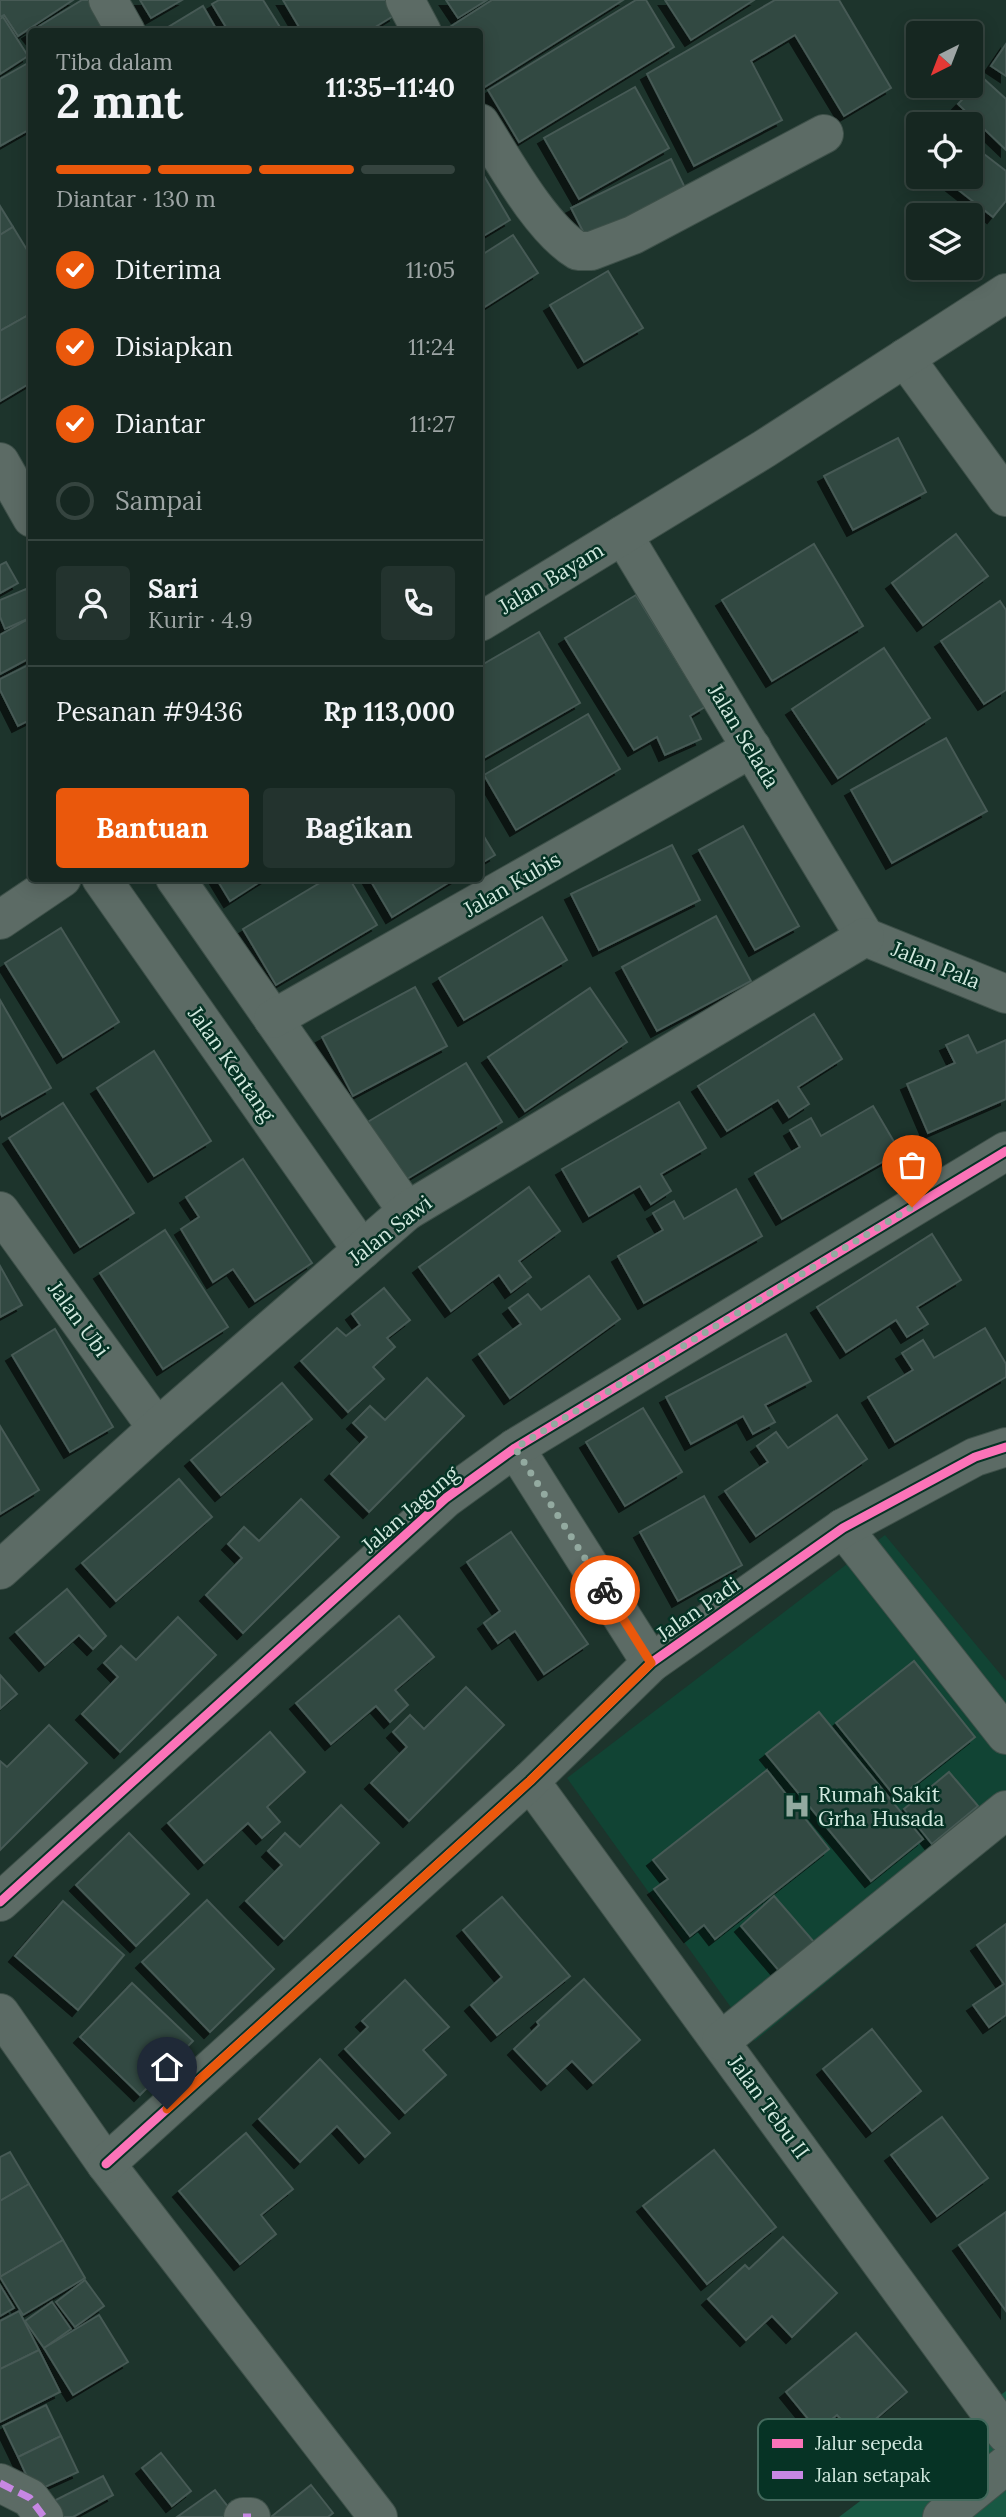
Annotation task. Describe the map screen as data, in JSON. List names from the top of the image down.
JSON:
{
  "streets": {
    "street": [
      "Jalan Bayam",
      "Jalan Selada",
      "Jalan Kubis",
      "Jalan Pala",
      "Jalan Kentang",
      "Jalan Sawi",
      "Jalan Ubi",
      "Jalan Jagung",
      "Jalan Padi",
      "Jalan Tebu II"
    ]
  },
  "crossings": [
    ["Jalan Bayam", "Jalan Selada"],
    ["Jalan Selada", "Jalan Kubis"],
    ["Jalan Selada", "Jalan Pala"],
    ["Jalan Selada", "Jalan Sawi"],
    ["Jalan Pala", "Jalan Sawi"],
    ["Jalan Kentang", "Jalan Sawi"],
    ["Jalan Sawi", "Jalan Ubi"],
    ["Jalan Padi", "Jalan Tebu II"]
  ],
  "places": {
    "hospital": ["Rumah Sakit Grha Husada"]
  },
  "legend": ["Jalur sepeda", "Jalan setapak"],
  "north": "bottom left",
  "page": {
    "heading": ["2 mnt", "Tiba dalam", "11:35–11:40"],
    "panel": [
      "Sari",
      "Kurir · 4.9",
      "Pesanan #9436",
      "Rp 113,000"
    ],
    "bar": "Diantar · 130 m",
    "list": [
      ["Diterima", "11:05"],
      ["Disiapkan", "11:24"],
      ["Diantar", "11:27"],
      "Sampai"
    ],
    "buttons": ["Bantuan", "Bagikan"]
  }
}
